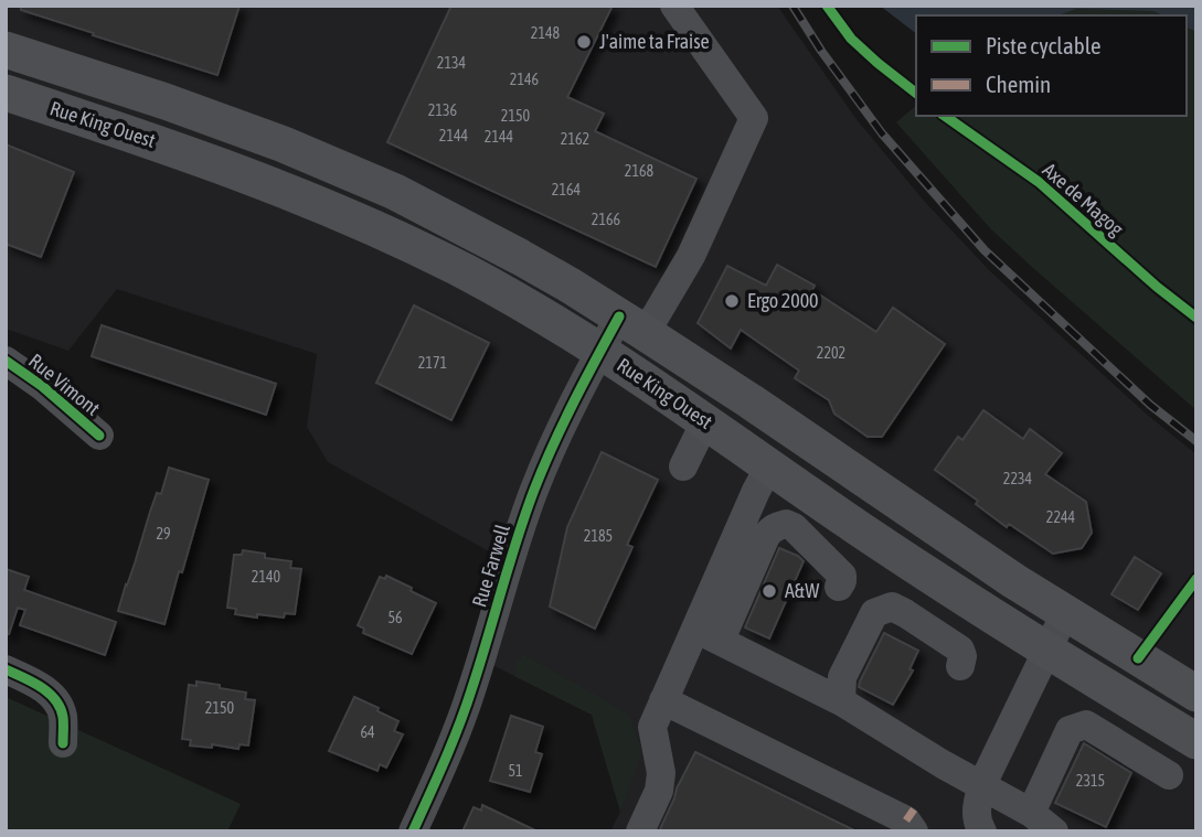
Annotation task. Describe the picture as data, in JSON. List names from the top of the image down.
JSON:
{
  "streets": {
    "main road": ["Rue King Ouest"],
    "street": ["Rue Vimont", "Rue Farwell"],
    "cycle path": ["Axe de Magog"]
  },
  "crossings": [
    ["Rue King Ouest", "Rue Farwell"]
  ],
  "places": ["J'aime ta Fraise", "Ergo 2000", "A&W"],
  "house_numbers": [
    "2148",
    "2134",
    "2146",
    "2136",
    "2150",
    "2144",
    "2144",
    "2162",
    "2168",
    "2164",
    "2166",
    "2202",
    "2171",
    "2234",
    "2244",
    "29",
    "2185",
    "2140",
    "56",
    "2150",
    "64",
    "51",
    "2315"
  ],
  "legend": ["Piste cyclable", "Chemin"]
}
